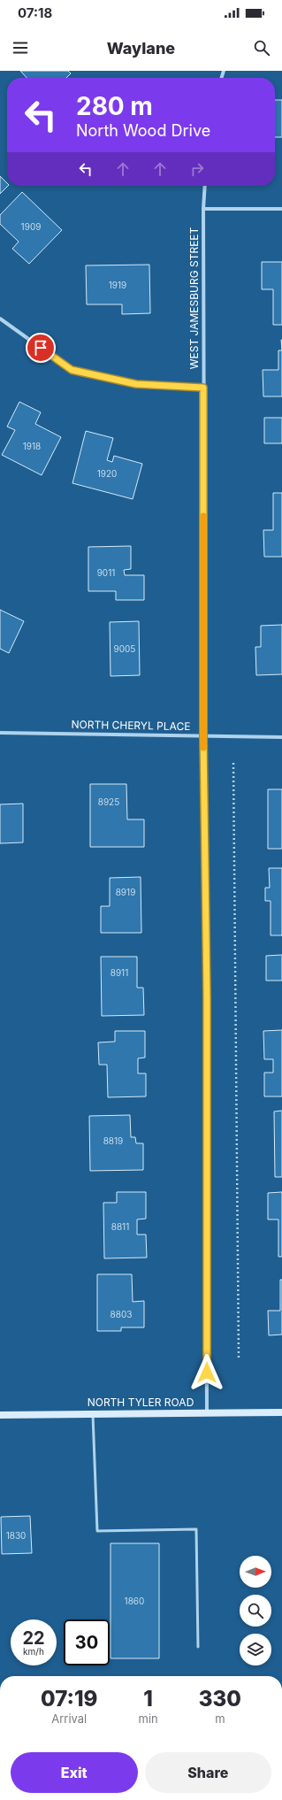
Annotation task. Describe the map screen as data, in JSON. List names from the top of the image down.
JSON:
{
  "streets": {
    "main road": ["NORTH TYLER ROAD"],
    "street": ["WEST JAMESBURG STREET", "NORTH CHERYL PLACE"]
  },
  "crossings": [
    ["WEST JAMESBURG STREET", "NORTH CHERYL PLACE"],
    ["WEST JAMESBURG STREET", "NORTH TYLER ROAD"]
  ],
  "house_numbers": [
    "1909",
    "1919",
    "1918",
    "1920",
    "9011",
    "9005",
    "8925",
    "8919",
    "8911",
    "8819",
    "8811",
    "8803",
    "1830",
    "1860"
  ],
  "north": "right",
  "page": {
    "status": "07:18",
    "header": "Waylane",
    "turn": ["280 m", "North Wood Drive"],
    "speed": "22 km/h",
    "limit": "30",
    "eta": [
      "07:19",
      "Arrival",
      "1",
      "min",
      "330",
      "m"
    ],
    "buttons": ["Exit", "Share"]
  }
}
